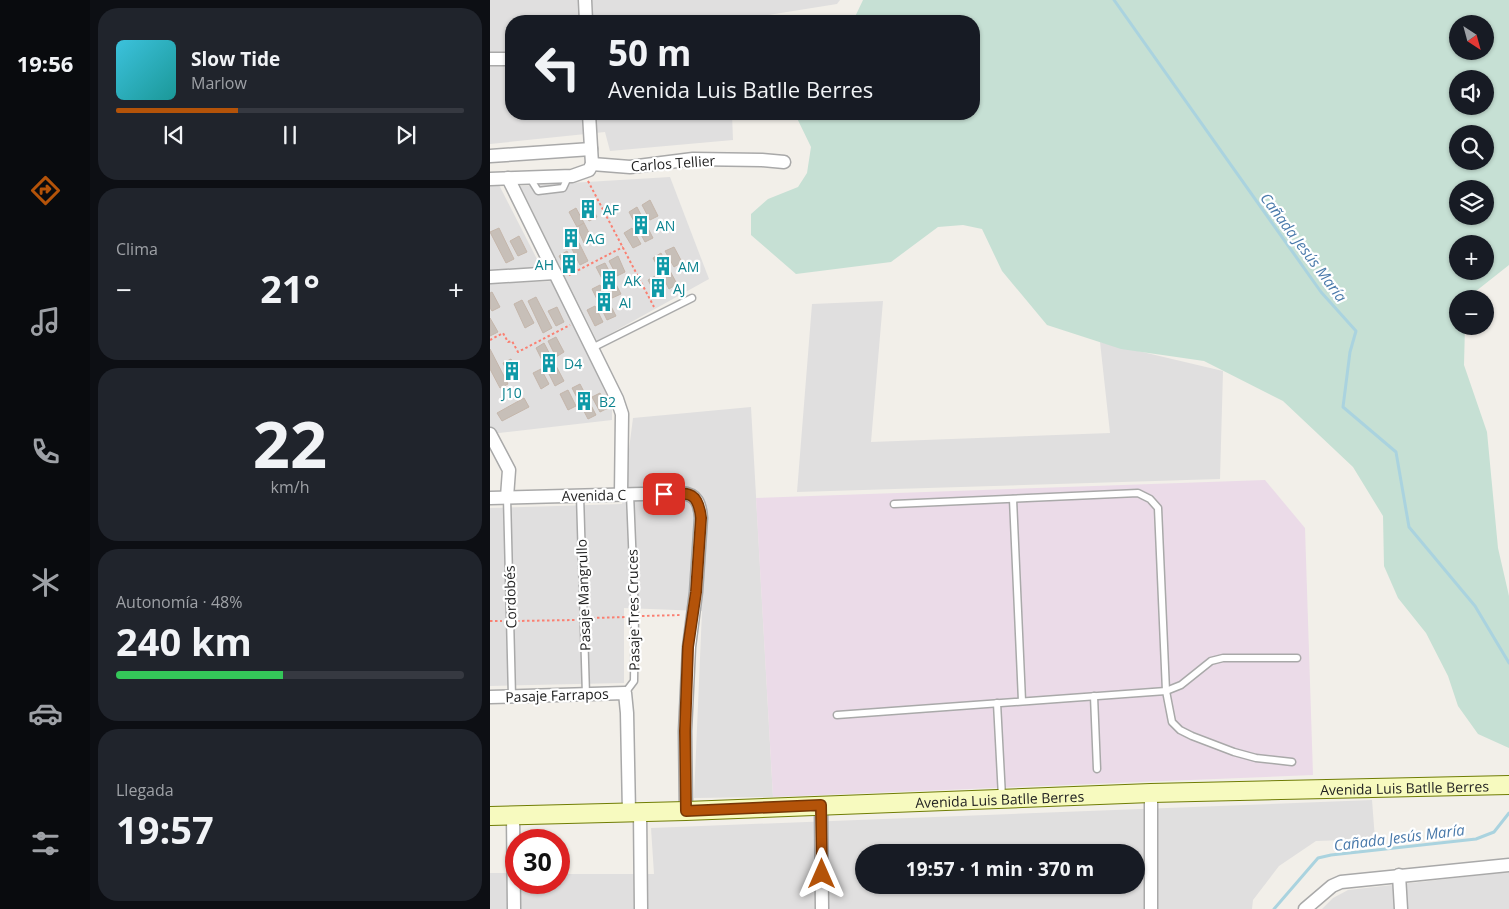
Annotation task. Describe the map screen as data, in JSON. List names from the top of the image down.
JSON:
{
  "streets": {
    "main road": ["Avenida Luis Batlle Berres"],
    "street": ["Carlos Tellier", "Avenida C", "Pasaje Farrapos"],
    "lane": ["Pasaje Mangrullo", "Cordobés", "Pasaje Tres Cruces"]
  },
  "crossings": [
    ["Avenida C", "Pasaje Mangrullo"],
    ["Avenida C", "Cordobés"],
    ["Avenida C", "Pasaje Tres Cruces"],
    ["Avenida C", "Avenida Luis Batlle Berres"],
    ["Pasaje Mangrullo", "Pasaje Farrapos"],
    ["Cordobés", "Pasaje Farrapos"],
    ["Pasaje Tres Cruces", "Pasaje Farrapos"]
  ],
  "water": ["Cañada Jesús María"],
  "places": {
    "building": [
      "AF",
      "AN",
      "AG",
      "AH",
      "AM",
      "AK",
      "AJ",
      "AI",
      "D4",
      "J10",
      "B2"
    ]
  },
  "north": "bottom right",
  "page": {
    "tabs": "19:56",
    "map_buttons": ["+", "−"],
    "turn": ["50 m", "Avenida Luis Batlle Berres"],
    "song": ["Slow Tide", "Marlow"],
    "tile": [
      "Clima",
      ["22", "km/h"],
      ["Autonomía · 48%", "240 km"],
      ["Llegada", "19:57"]
    ],
    "heat": ["−", "21°", "+"],
    "limit": "30",
    "trip": "19:57 · 1 min · 370 m"
  }
}
